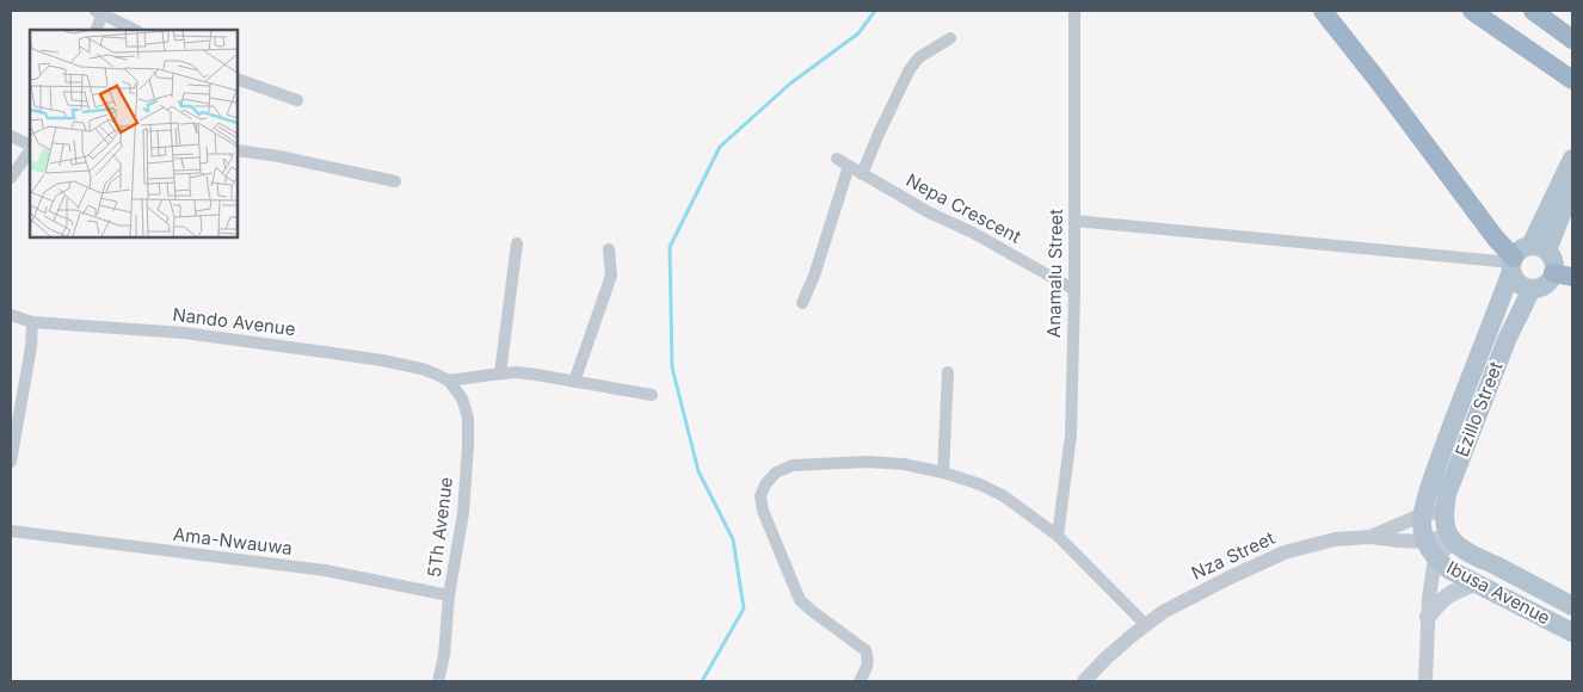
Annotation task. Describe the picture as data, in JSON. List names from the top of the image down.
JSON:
{
  "streets": {
    "main road": ["Ezillo Street", "Ibusa Avenue"],
    "street": [
      "Nepa Crescent",
      "Anamalu Street",
      "Nando Avenue",
      "5Th Avenue",
      "Ama-Nwauwa",
      "Nza Street"
    ]
  },
  "crossings": [
    ["Nepa Crescent", "Anamalu Street"],
    ["Nando Avenue", "5Th Avenue"],
    ["Ezillo Street", "Nza Street"],
    ["Ezillo Street", "Ibusa Avenue"],
    ["5Th Avenue", "Ama-Nwauwa"]
  ]
}
